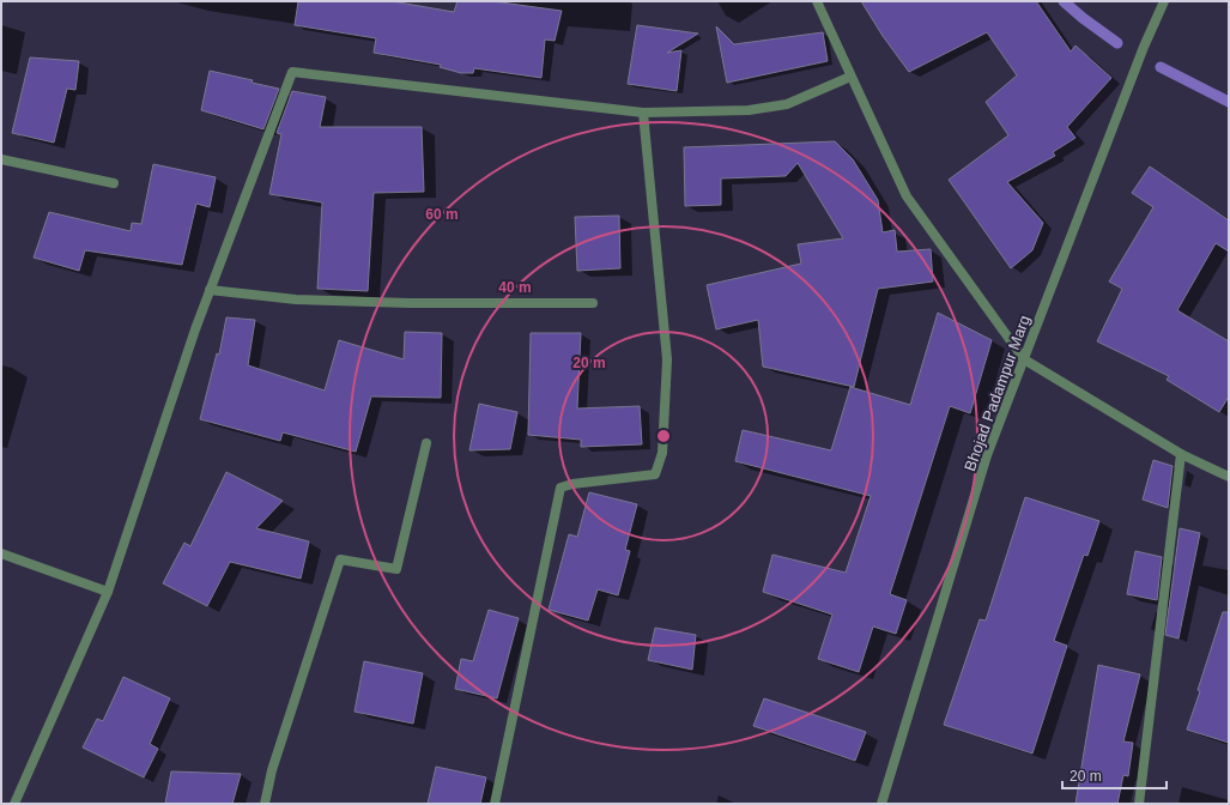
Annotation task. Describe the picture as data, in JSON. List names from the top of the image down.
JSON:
{
  "streets": {
    "street": ["Bhojad Padampur Marg"]
  },
  "scale_bar": "20 m",
  "rings": ["60 m", "40 m", "20 m"]
}
